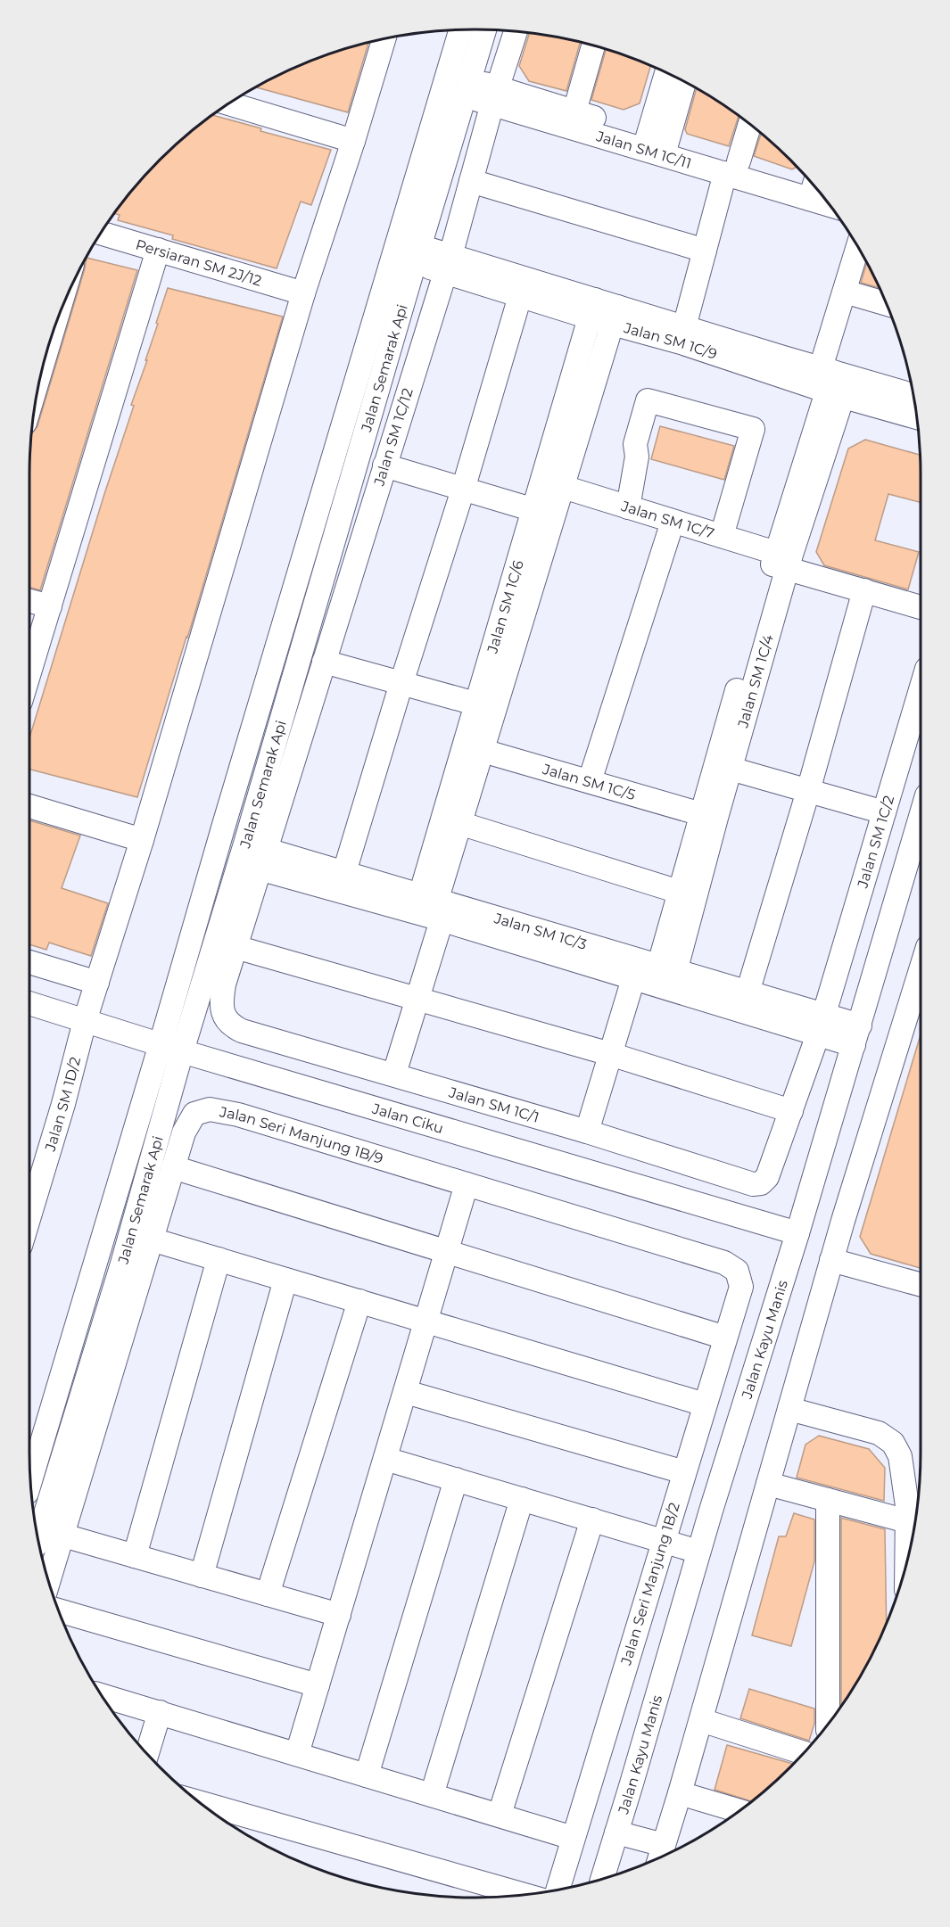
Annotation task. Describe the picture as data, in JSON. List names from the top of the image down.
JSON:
{
  "streets": {
    "street": [
      "Jalan SM 1C/11",
      "Persiaran SM 2J/12",
      "Jalan SM 1C/9",
      "Jalan Semarak Api",
      "Jalan SM 1C/12",
      "Jalan SM 1C/7",
      "Jalan SM 1C/6",
      "Jalan SM 1C/4",
      "Jalan SM 1C/5",
      "Jalan SM 1C/2",
      "Jalan SM 1C/3",
      "Jalan SM 1D/2",
      "Jalan SM 1C/1",
      "Jalan Ciku",
      "Jalan Seri Manjung 1B/9",
      "Jalan Kayu Manis",
      "Jalan Seri Manjung 1B/2"
    ]
  },
  "crossings": [
    ["Jalan SM 1C/11", "Jalan Semarak Api"],
    ["Jalan SM 1C/11", "Jalan SM 1C/12"],
    ["Persiaran SM 2J/12", "Jalan SM 1D/2"],
    ["Jalan SM 1C/9", "Jalan Semarak Api"],
    ["Jalan SM 1C/9", "Jalan SM 1C/12"],
    ["Jalan SM 1C/9", "Jalan SM 1C/6"],
    ["Jalan SM 1C/9", "Jalan SM 1C/4"],
    ["Jalan Semarak Api", "Jalan SM 1C/12"],
    ["Jalan Semarak Api", "Jalan SM 1C/3"],
    ["Jalan Semarak Api", "Jalan SM 1C/1"],
    ["Jalan Semarak Api", "Jalan Ciku"],
    ["Jalan SM 1C/12", "Jalan SM 1C/3"],
    ["Jalan SM 1C/12", "Jalan SM 1C/1"],
    ["Jalan SM 1C/7", "Jalan SM 1C/6"],
    ["Jalan SM 1C/7", "Jalan SM 1C/4"],
    ["Jalan SM 1C/6", "Jalan SM 1C/5"],
    ["Jalan SM 1C/6", "Jalan SM 1C/3"],
    ["Jalan SM 1C/4", "Jalan SM 1C/5"],
    ["Jalan SM 1C/4", "Jalan SM 1C/3"],
    ["Jalan SM 1C/2", "Jalan SM 1C/3"],
    ["Jalan SM 1C/2", "Jalan SM 1C/1"],
    ["Jalan SM 1C/3", "Jalan SM 1C/1"],
    ["Jalan SM 1C/3", "Jalan Kayu Manis"],
    ["Jalan SM 1D/2", "Jalan Ciku"],
    ["Jalan Ciku", "Jalan Kayu Manis"],
    ["Jalan Seri Manjung 1B/9", "Jalan Seri Manjung 1B/2"]
  ]
}
